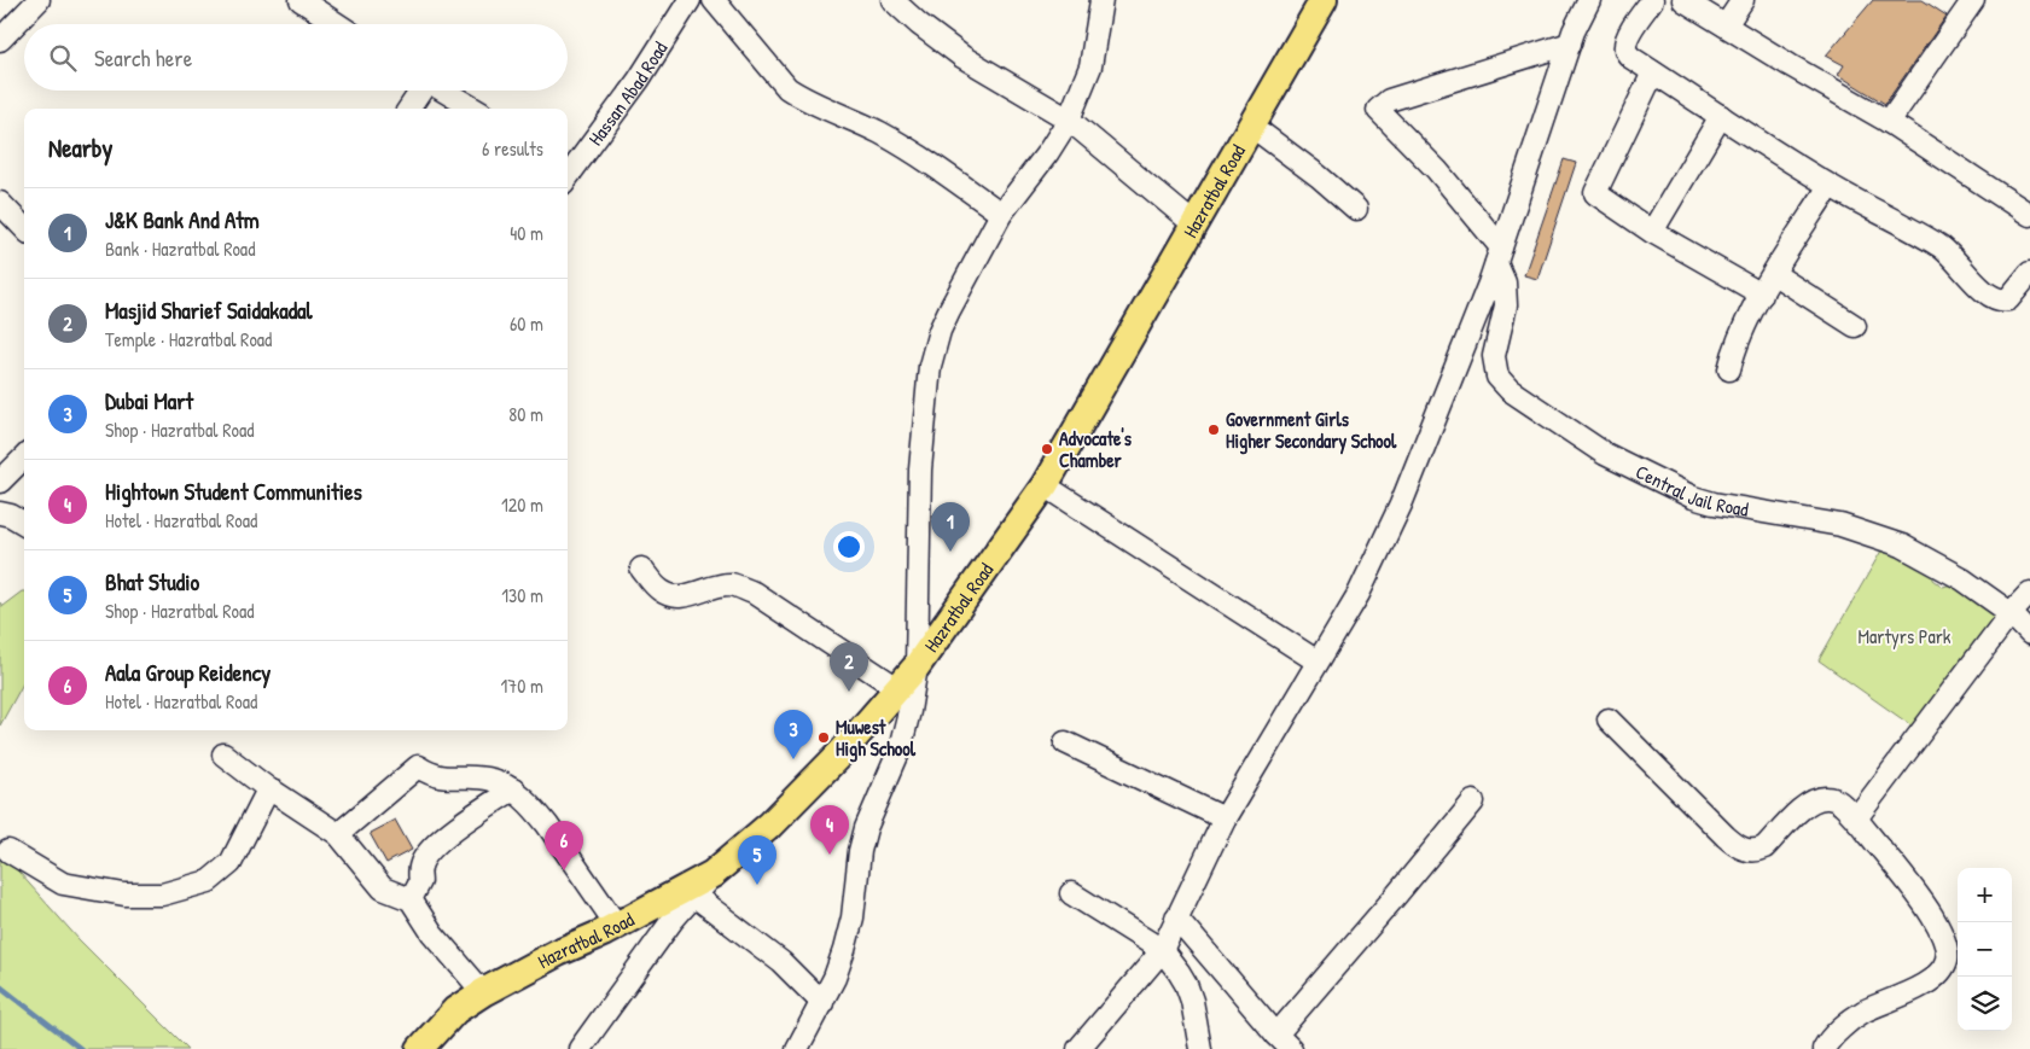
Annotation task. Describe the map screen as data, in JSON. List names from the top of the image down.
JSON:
{
  "streets": {
    "main road": ["Hazratbal Road"],
    "street": ["Hassan Abad Road", "Central Jail Road"]
  },
  "parks": ["Martyrs Park"],
  "places": ["Government Girls Higher Secondary School", "Advocate's Chamber", "Muwest High School"],
  "page": {
    "search": "Search here",
    "heading": ["Nearby", "6 results"],
    "list": [
      {
        "mark": "1",
        "name": "J&K Bank And Atm",
        "note": "Bank · Hazratbal Road",
        "value": "40 m"
      },
      {
        "mark": "2",
        "name": "Masjid Sharief Saidakadal",
        "note": "Temple · Hazratbal Road",
        "value": "60 m"
      },
      {
        "mark": "3",
        "name": "Dubai Mart",
        "note": "Shop · Hazratbal Road",
        "value": "80 m"
      },
      {
        "mark": "4",
        "name": "Hightown Student Communities",
        "note": "Hotel · Hazratbal Road",
        "value": "120 m"
      },
      {
        "mark": "5",
        "name": "Bhat Studio",
        "note": "Shop · Hazratbal Road",
        "value": "130 m"
      },
      {
        "mark": "6",
        "name": "Aala Group Reidency",
        "note": "Hotel · Hazratbal Road",
        "value": "170 m"
      }
    ],
    "pins": [
      "1",
      "2",
      "3",
      "4",
      "6",
      "5"
    ],
    "map_buttons": ["+", "−"]
  }
}
